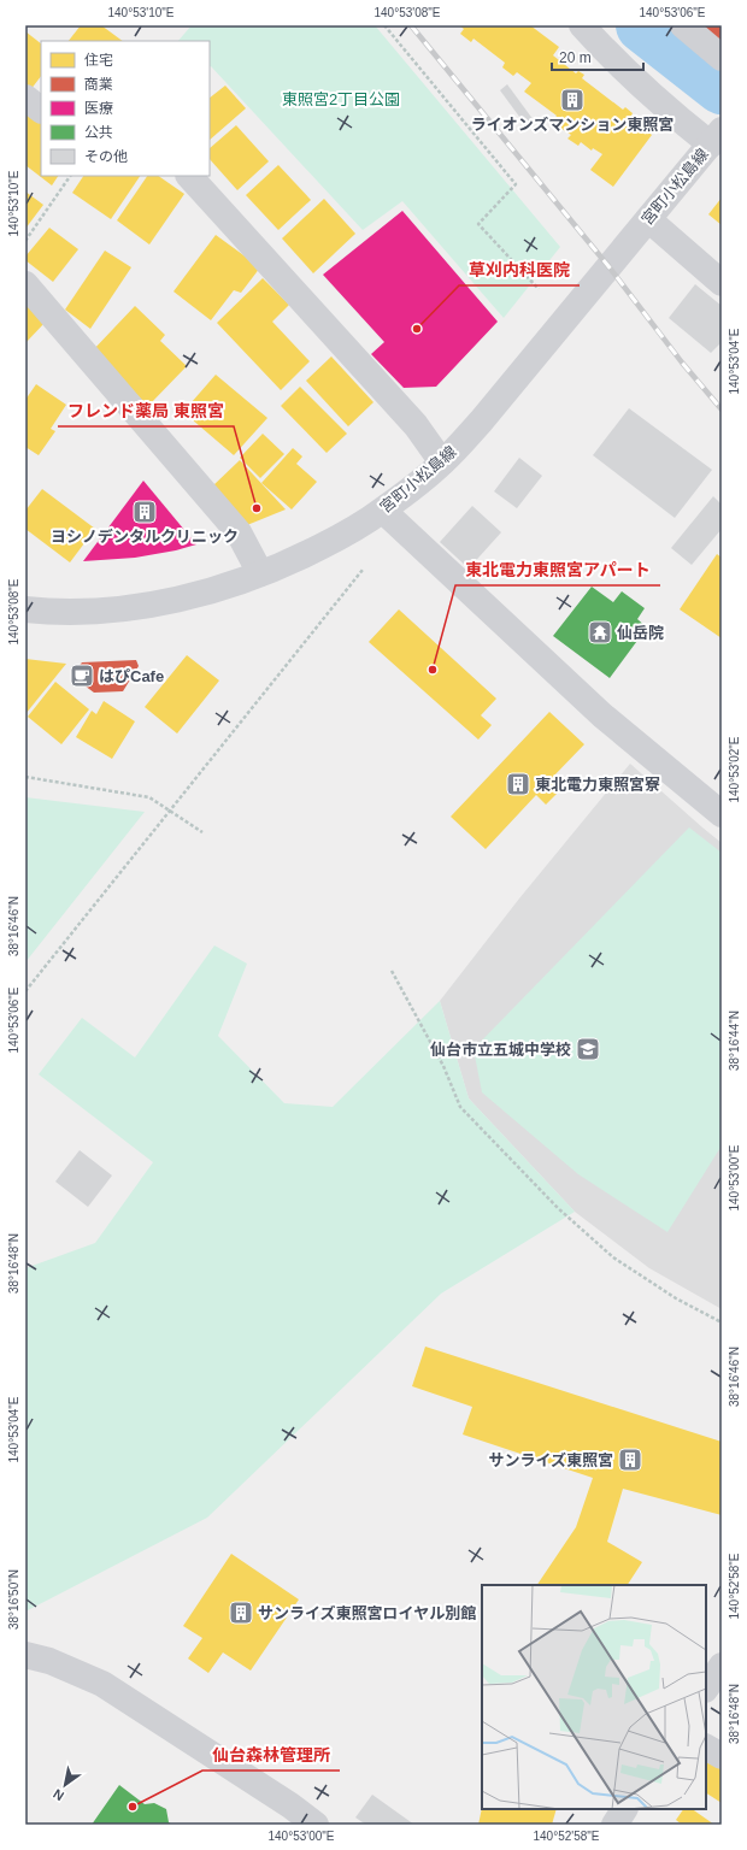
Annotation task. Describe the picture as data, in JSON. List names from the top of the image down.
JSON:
{
  "streets": {
    "street": ["宮町小松島線"]
  },
  "parks": ["東照宮2丁目公園"],
  "places": {
    "building": [
      "ライオンズマンション東照宮",
      "ヨシノデンタルクリニック",
      "東北電力東照宮寮",
      "サンライズ東照宮",
      "サンライズ東照宮ロイヤル別館"
    ],
    "other": [
      "草刈内科医院",
      "フレンド薬局 東照宮",
      "東北電力東照宮アパート",
      "仙台森林管理所"
    ],
    "temple": ["仙岳院"],
    "cafe": ["はぴCafe"],
    "school or university": ["仙台市立五城中学校"]
  },
  "legend": [
    "住宅",
    "商業",
    "医療",
    "公共",
    "その他"
  ],
  "scale_bar": "20 m",
  "north": "bottom left",
  "coordinates": [
    "140°53'10\"E",
    "140°53'08\"E",
    "140°53'06\"E",
    "140°53'04\"E",
    "140°53'02\"E",
    "38°16'46\"N",
    "38°16'44\"N",
    "140°53'00\"E",
    "38°16'48\"N",
    "140°52'58\"E",
    "38°16'50\"N"
  ]
}
